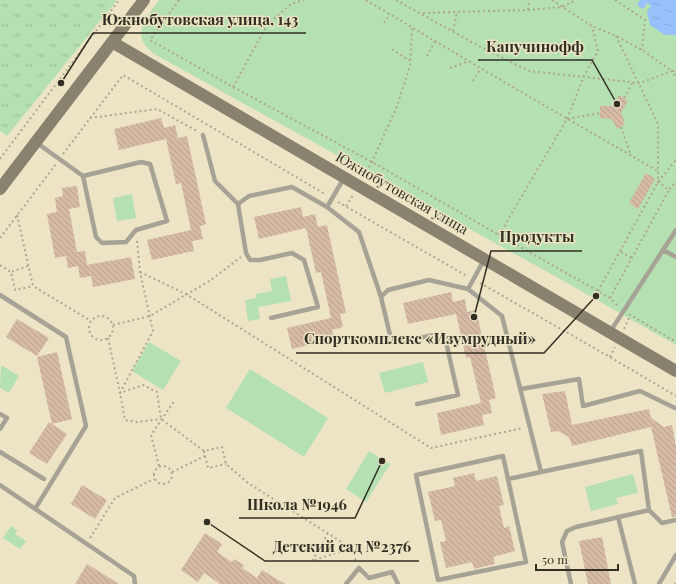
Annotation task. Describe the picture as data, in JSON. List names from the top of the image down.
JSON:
{
  "streets": {
    "street": ["Южнобутовская улица"]
  },
  "places": [
    "Южнобутовская улица, 143",
    "Капучинофф",
    "Спорткомплекс «Изумрудный»",
    "Продукты",
    "Школа №1946",
    "Детский сад №2376"
  ],
  "scale_bar": "50 m"
}
